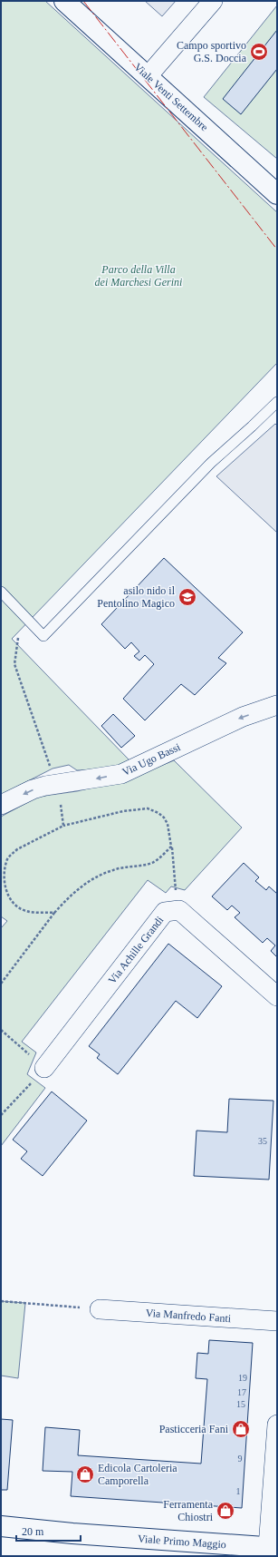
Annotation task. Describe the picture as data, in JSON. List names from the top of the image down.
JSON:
{
  "streets": {
    "street": [
      "Viale Venti Settembre",
      "Via Ugo Bassi",
      "Via Achille Grandi",
      "Via Manfredo Fanti",
      "Viale Primo Maggio"
    ]
  },
  "one_way": ["Via Ugo Bassi"],
  "parks": ["Parco della Villa dei Marchesi Gerini"],
  "places": {
    "sports": ["Campo sportivo G.S. Doccia"],
    "school or university": ["asilo nido il Pentolino Magico"],
    "shop": ["Pasticceria Fani", "Edicola Cartoleria Camporella", "Ferramenta Chiostri"]
  },
  "house_numbers": [
    "35",
    "19",
    "17",
    "15",
    "9",
    "1"
  ],
  "scale_bar": "20 m"
}
